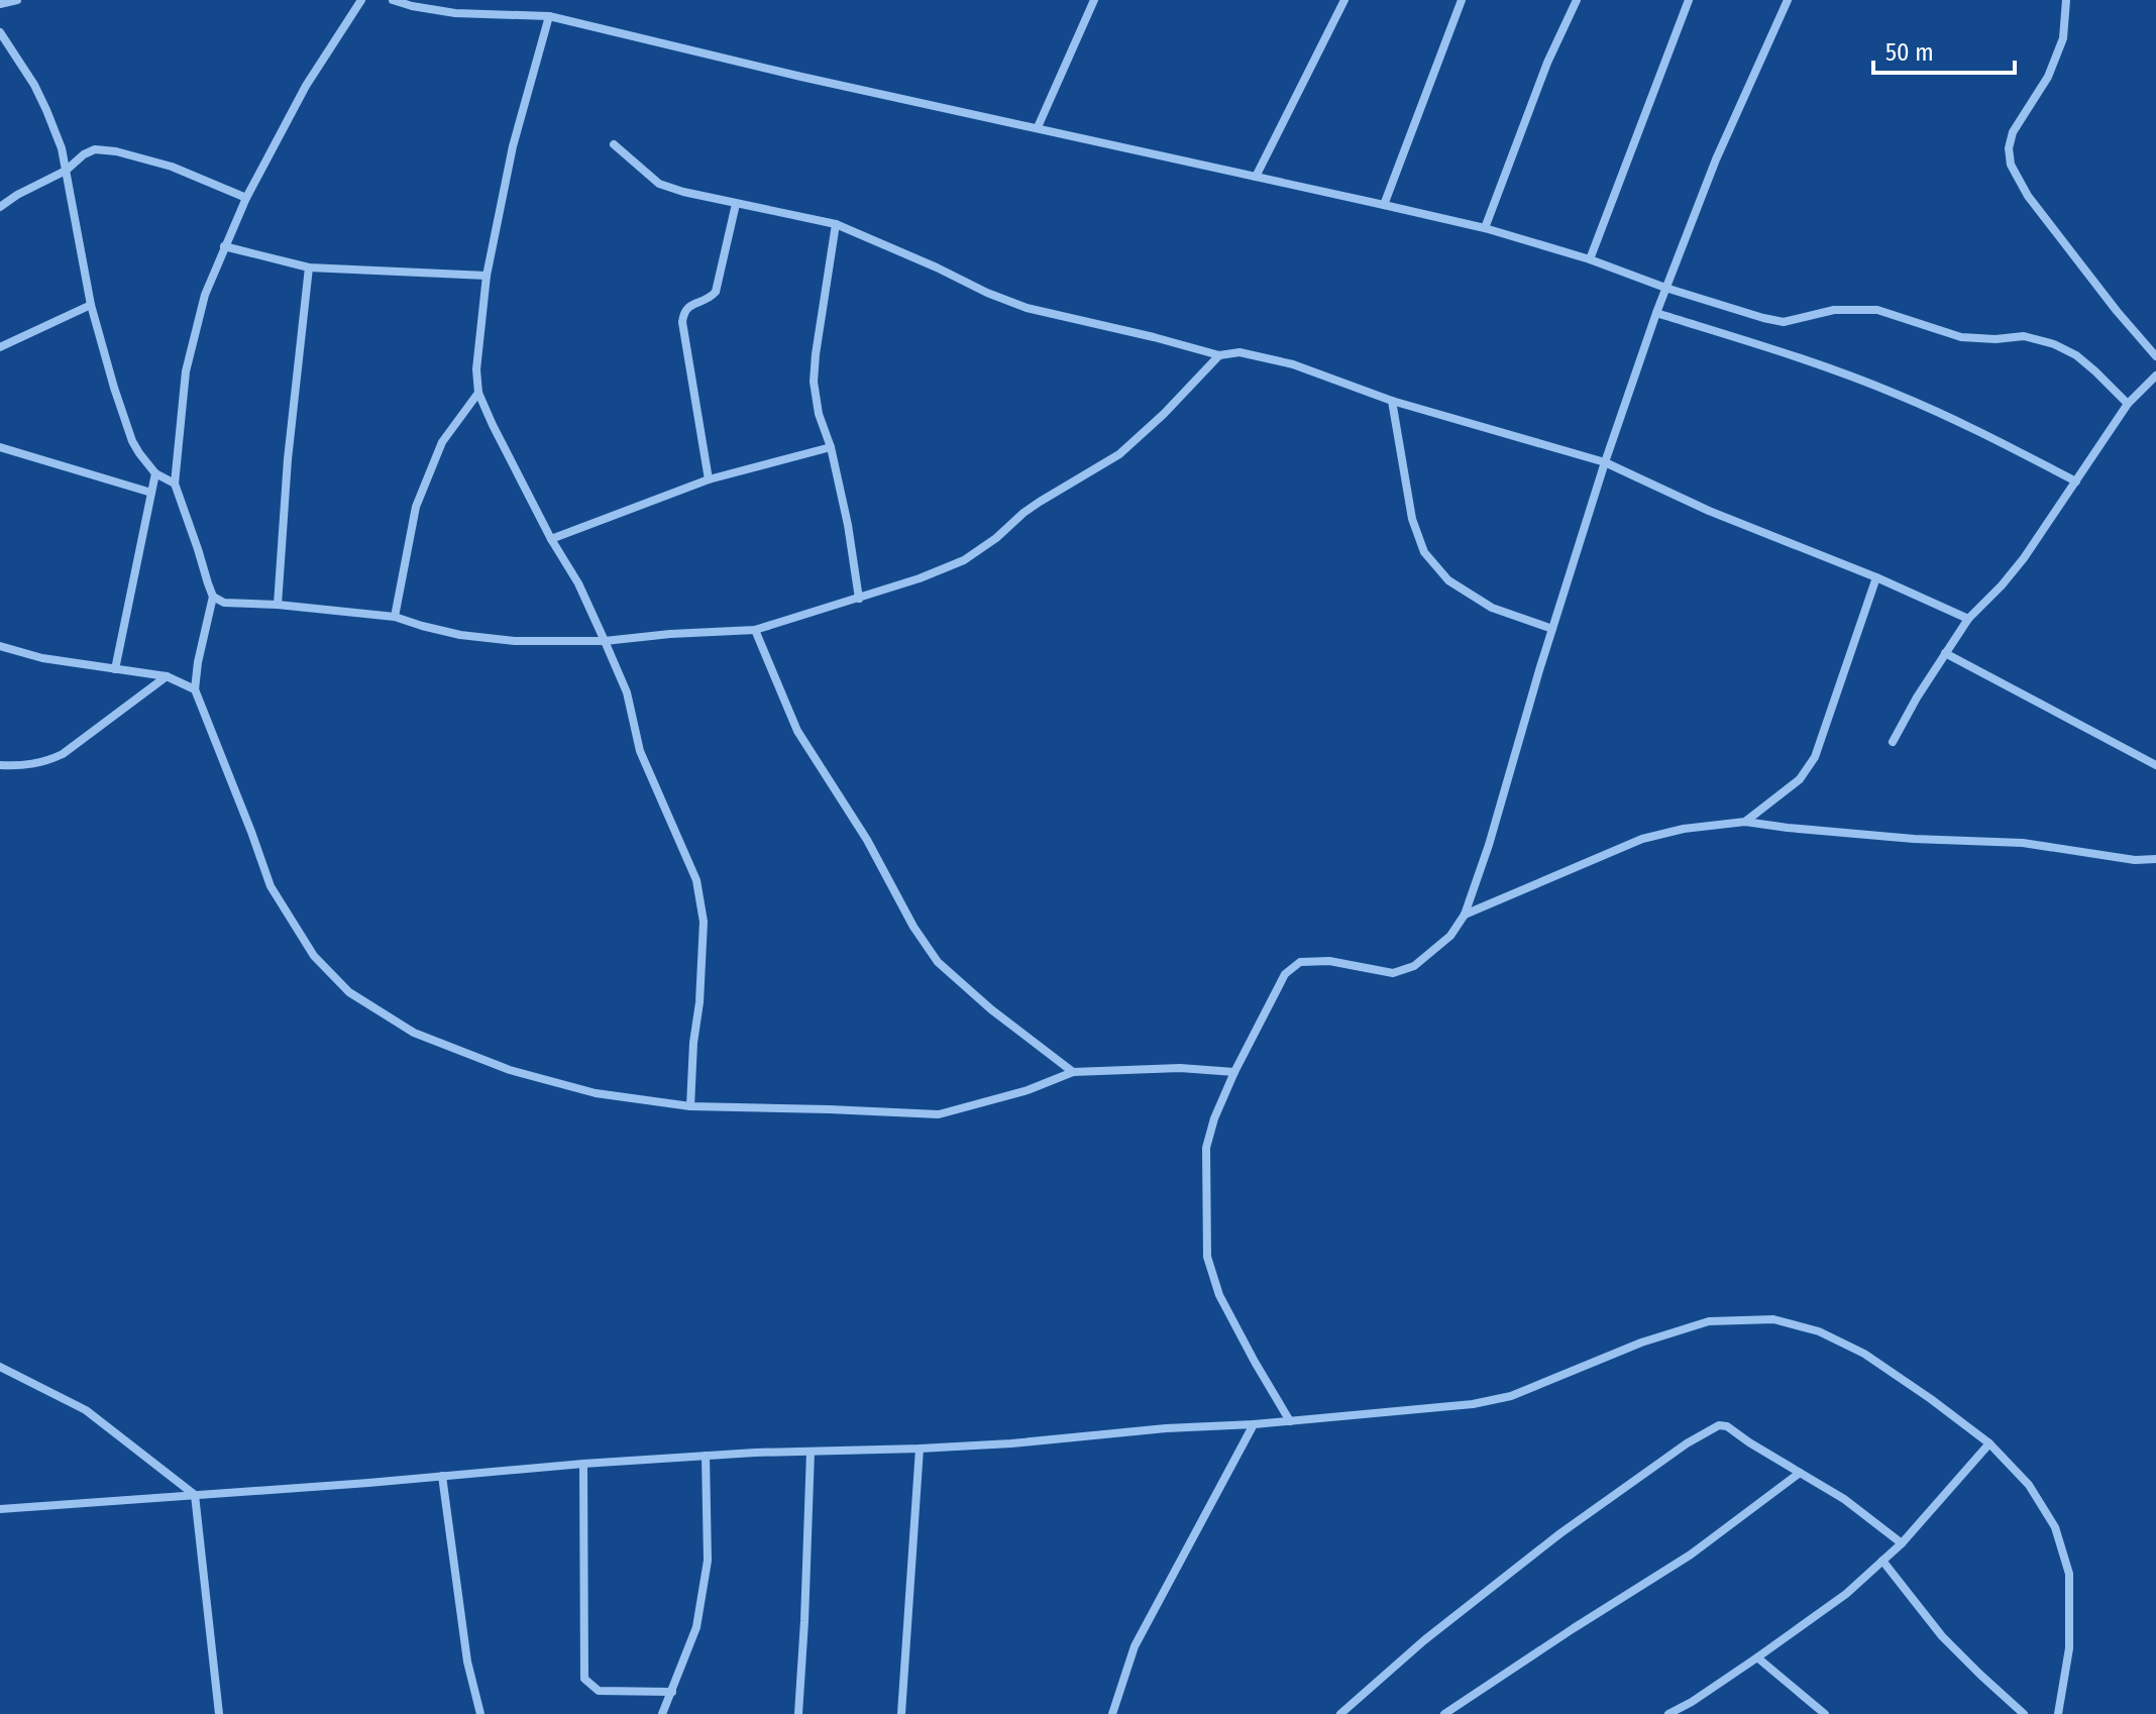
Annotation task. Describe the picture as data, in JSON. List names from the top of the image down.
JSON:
{
  "scale_bar": "50 m"
}
